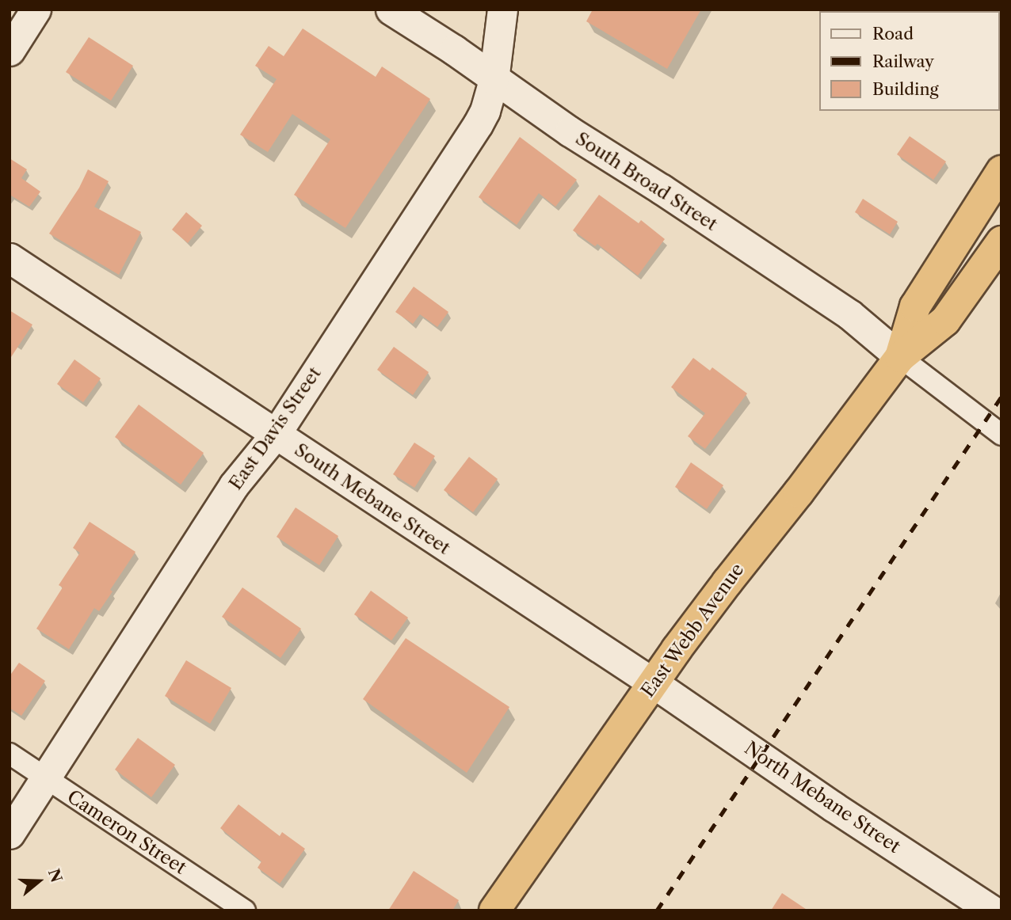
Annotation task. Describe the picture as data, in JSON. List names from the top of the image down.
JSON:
{
  "streets": {
    "highway": ["East Webb Avenue"],
    "street": [
      "South Broad Street",
      "East Davis Street",
      "South Mebane Street",
      "North Mebane Street",
      "Cameron Street"
    ]
  },
  "crossings": [
    ["South Broad Street", "East Davis Street"],
    ["South Broad Street", "East Webb Avenue"],
    ["East Davis Street", "South Mebane Street"],
    ["East Davis Street", "Cameron Street"],
    ["South Mebane Street", "East Webb Avenue"],
    ["South Mebane Street", "North Mebane Street"],
    ["East Webb Avenue", "North Mebane Street"]
  ],
  "legend": ["Road", "Railway", "Building"],
  "north": "right"
}
